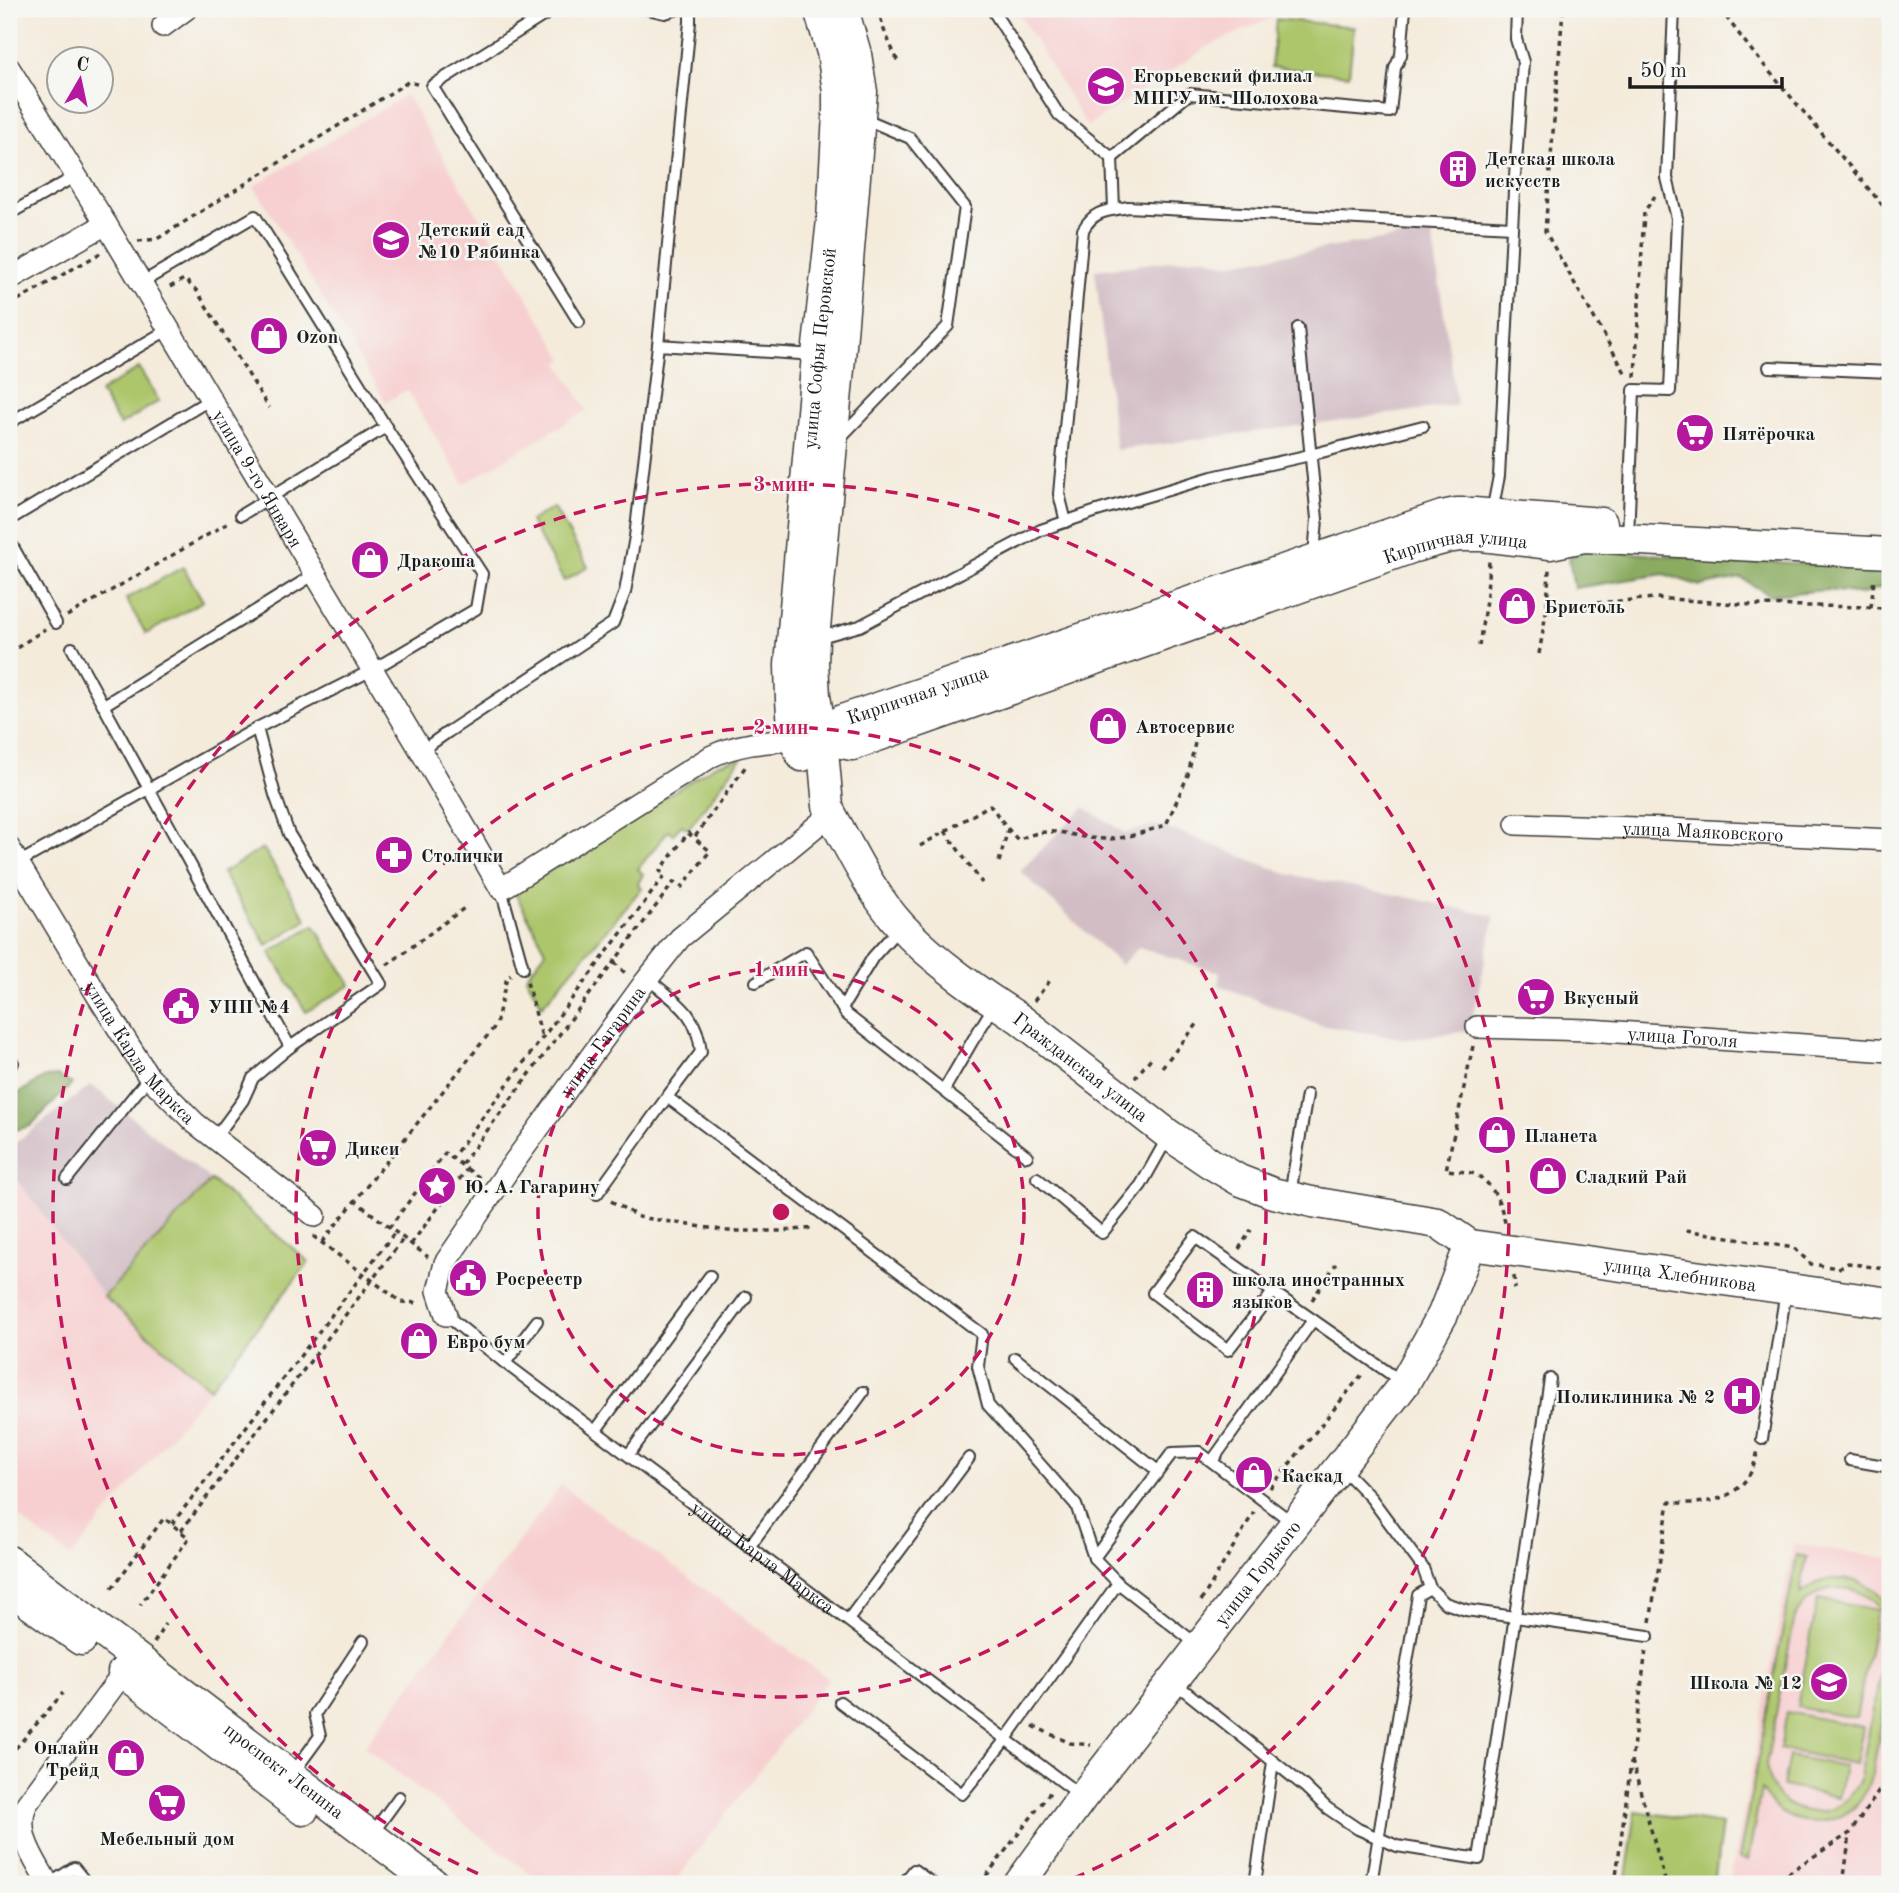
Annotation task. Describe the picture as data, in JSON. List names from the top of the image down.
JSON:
{
  "streets": {
    "street": [
      "улица Софьи Перовской",
      "улица 9-го Января",
      "Кирпичная улица",
      "улица Маяковского",
      "улица Гоголя",
      "улица Гагарина",
      "улица Карла Маркса",
      "Гражданская улица",
      "улица Хлебникова",
      "улица Горького",
      "проспект Ленина"
    ]
  },
  "crossings": [
    ["улица Софьи Перовской", "Кирпичная улица"],
    ["улица Софьи Перовской", "Гражданская улица"],
    ["Кирпичная улица", "Гражданская улица"],
    ["улица Гагарина", "улица Карла Маркса"],
    ["улица Гагарина", "Гражданская улица"],
    ["улица Карла Маркса", "улица Горького"],
    ["Гражданская улица", "улица Хлебникова"],
    ["Гражданская улица", "улица Горького"],
    ["улица Хлебникова", "улица Горького"]
  ],
  "places": {
    "school or university": ["Егорьевский филиал МПГУ им. Шолохова", "Детский сад №10 Рябинка", "Школа № 12"],
    "building": ["Детская школа искусств", "школа иностранных языков"],
    "shop": [
      "Ozon",
      "Дракоша",
      "Бристоль",
      "Автосервис",
      "Планета",
      "Сладкий Рай",
      "Евро бум",
      "Каскад",
      "Онлайн Трейд"
    ],
    "supermarket": [
      "Пятёрочка",
      "Вкусный",
      "Дикси",
      "Мебельный дом"
    ],
    "pharmacy": ["Столички"],
    "public building": ["УПП №4", "Росреестр"],
    "place": ["Ю. А. Гагарину"],
    "hospital": ["Поликлиника № 2"]
  },
  "scale_bar": "50 m",
  "north": "top",
  "rings": ["3 мин", "2 мин", "1 мин"]
}
